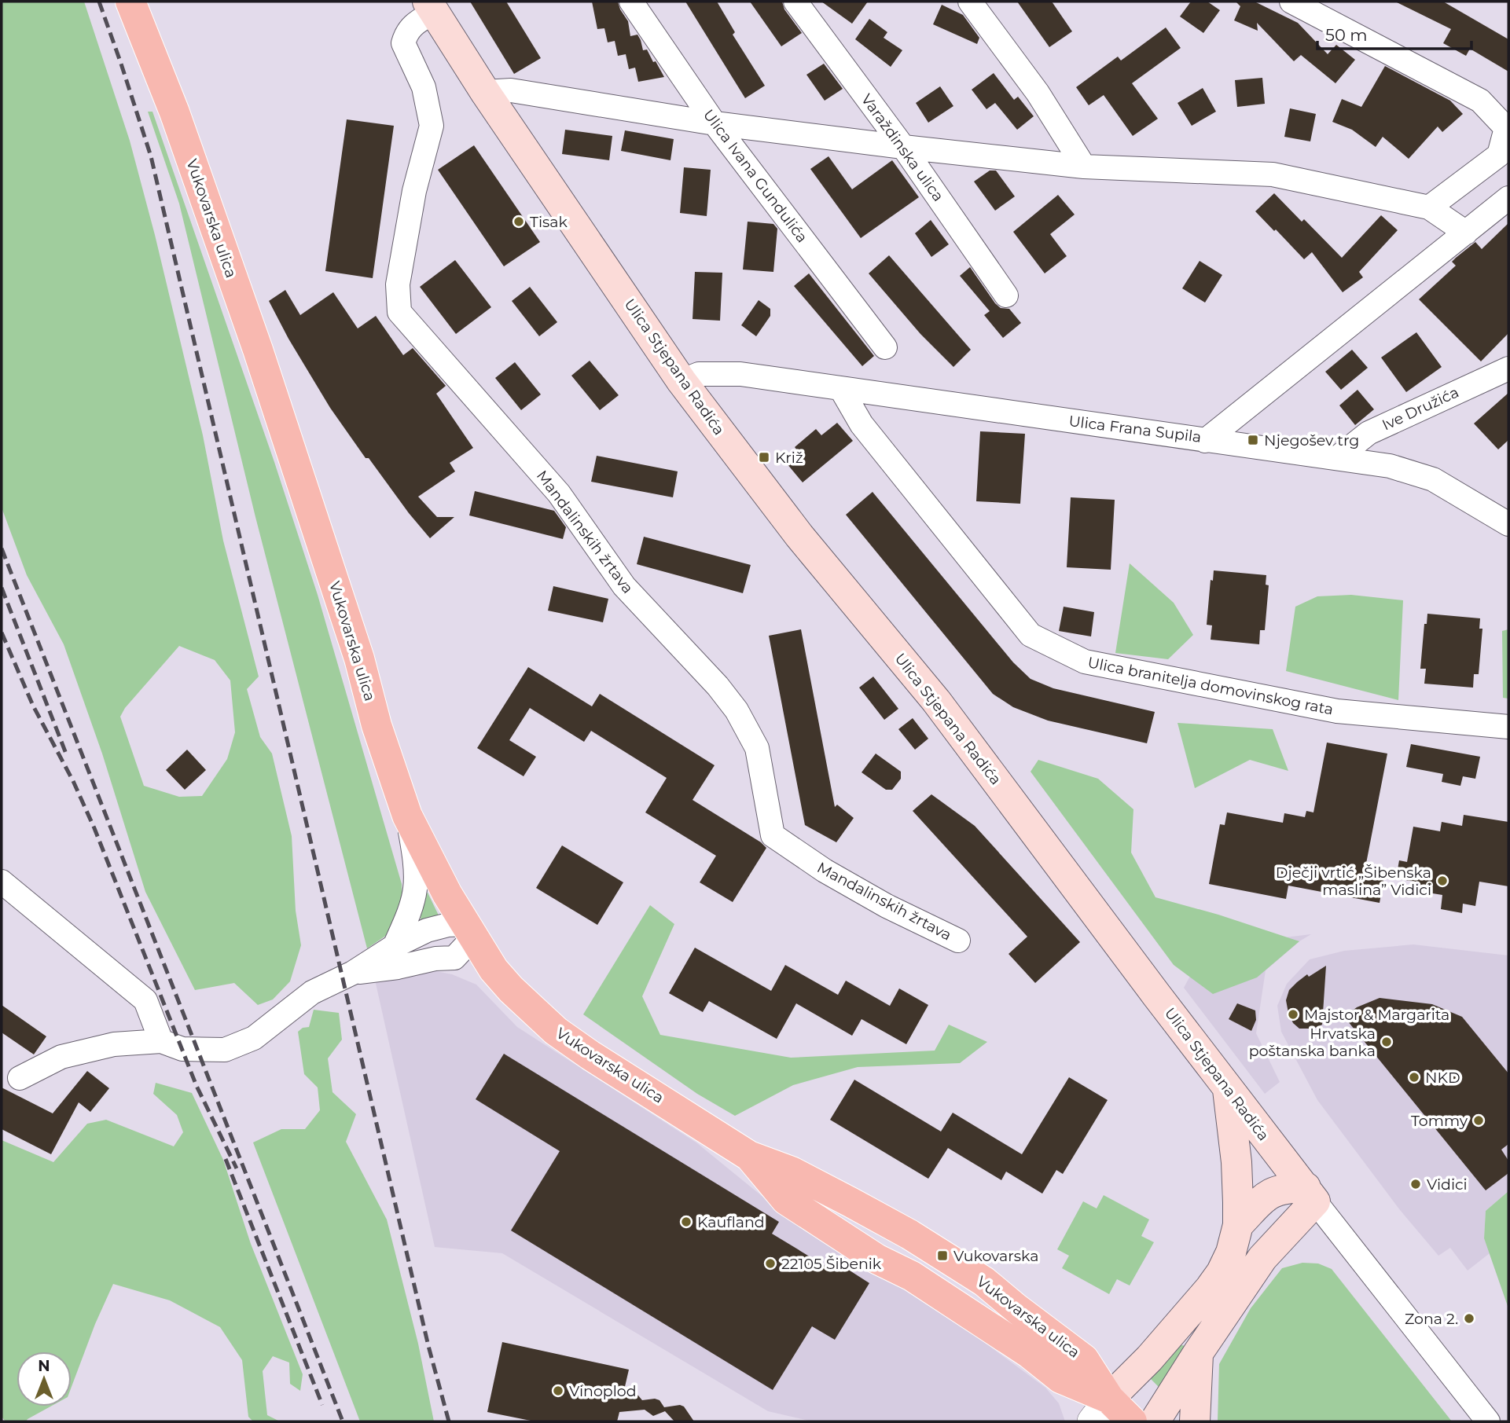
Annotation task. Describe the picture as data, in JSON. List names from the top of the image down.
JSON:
{
  "streets": {
    "main road": ["Vukovarska ulica", "Ulica Stjepana Radića"],
    "street": [
      "Varaždinska ulica",
      "Ulica Ivana Gundulića",
      "Ive Družića",
      "Ulica Frana Supila",
      "Mandalinskih žrtava",
      "Ulica branitelja domovinskog rata"
    ]
  },
  "crossings": [
    ["Ulica Stjepana Radića", "Ulica Frana Supila"],
    ["Ulica Stjepana Radića", "Mandalinskih žrtava"],
    ["Ulica Frana Supila", "Ulica branitelja domovinskog rata"]
  ],
  "places": {
    "other": [
      "Tisak",
      "Dječji vrtić „Šibenska maslina” Vidici",
      "Majstor & Margarita",
      "Hrvatska poštanska banka",
      "NKD",
      "Tommy",
      "Vidici",
      "Kaufland",
      "22105 Šibenik",
      "Zona 2.",
      "Vinoplod"
    ],
    "transit": ["Njegošev trg", "Križ", "Vukovarska"]
  },
  "scale_bar": "50 m",
  "north": "top"
}
